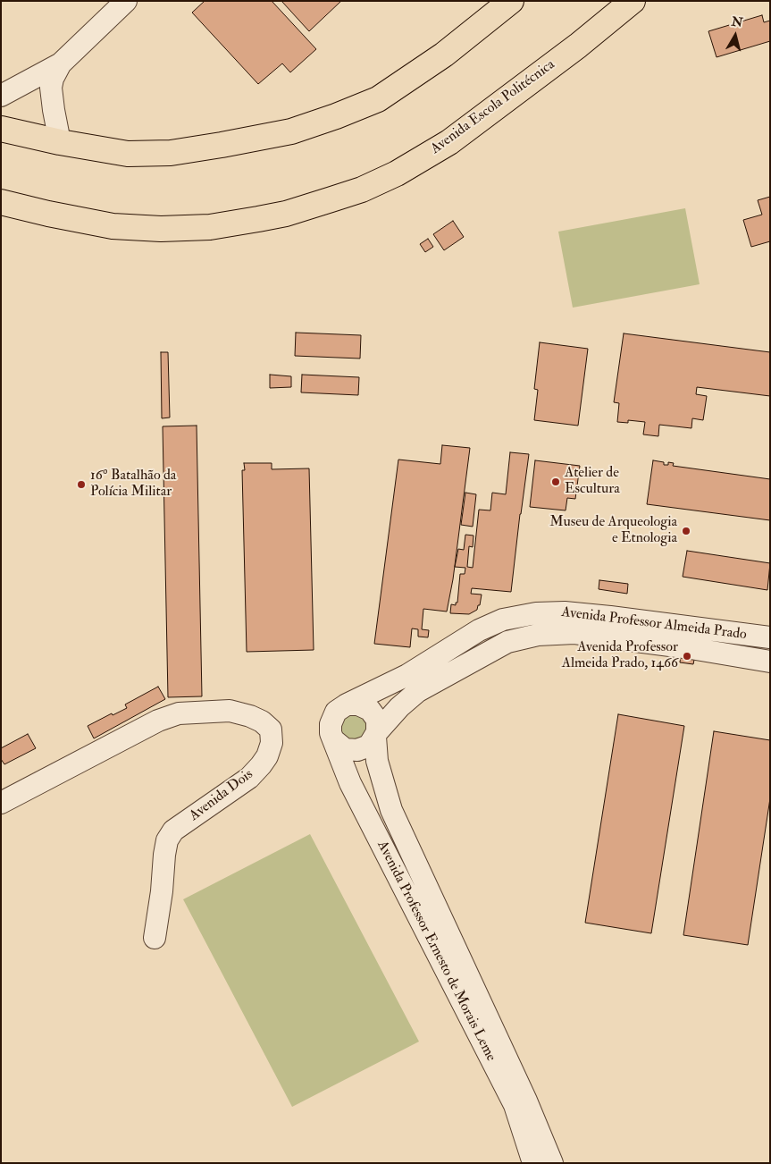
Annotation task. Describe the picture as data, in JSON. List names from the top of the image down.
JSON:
{
  "streets": {
    "highway": ["Avenida Escola Politécnica"],
    "street": ["Avenida Professor Almeida Prado", "Avenida Dois", "Avenida Professor Ernesto de Morais Leme"]
  },
  "crossings": [
    ["Avenida Professor Almeida Prado", "Avenida Professor Ernesto de Morais Leme"]
  ],
  "places": [
    "Atelier de Escultura",
    "16º Batalhão da Polícia Militar",
    "Museu de Arqueologia e Etnologia",
    "Avenida Professor Almeida Prado, 1466"
  ],
  "north": "top"
}
